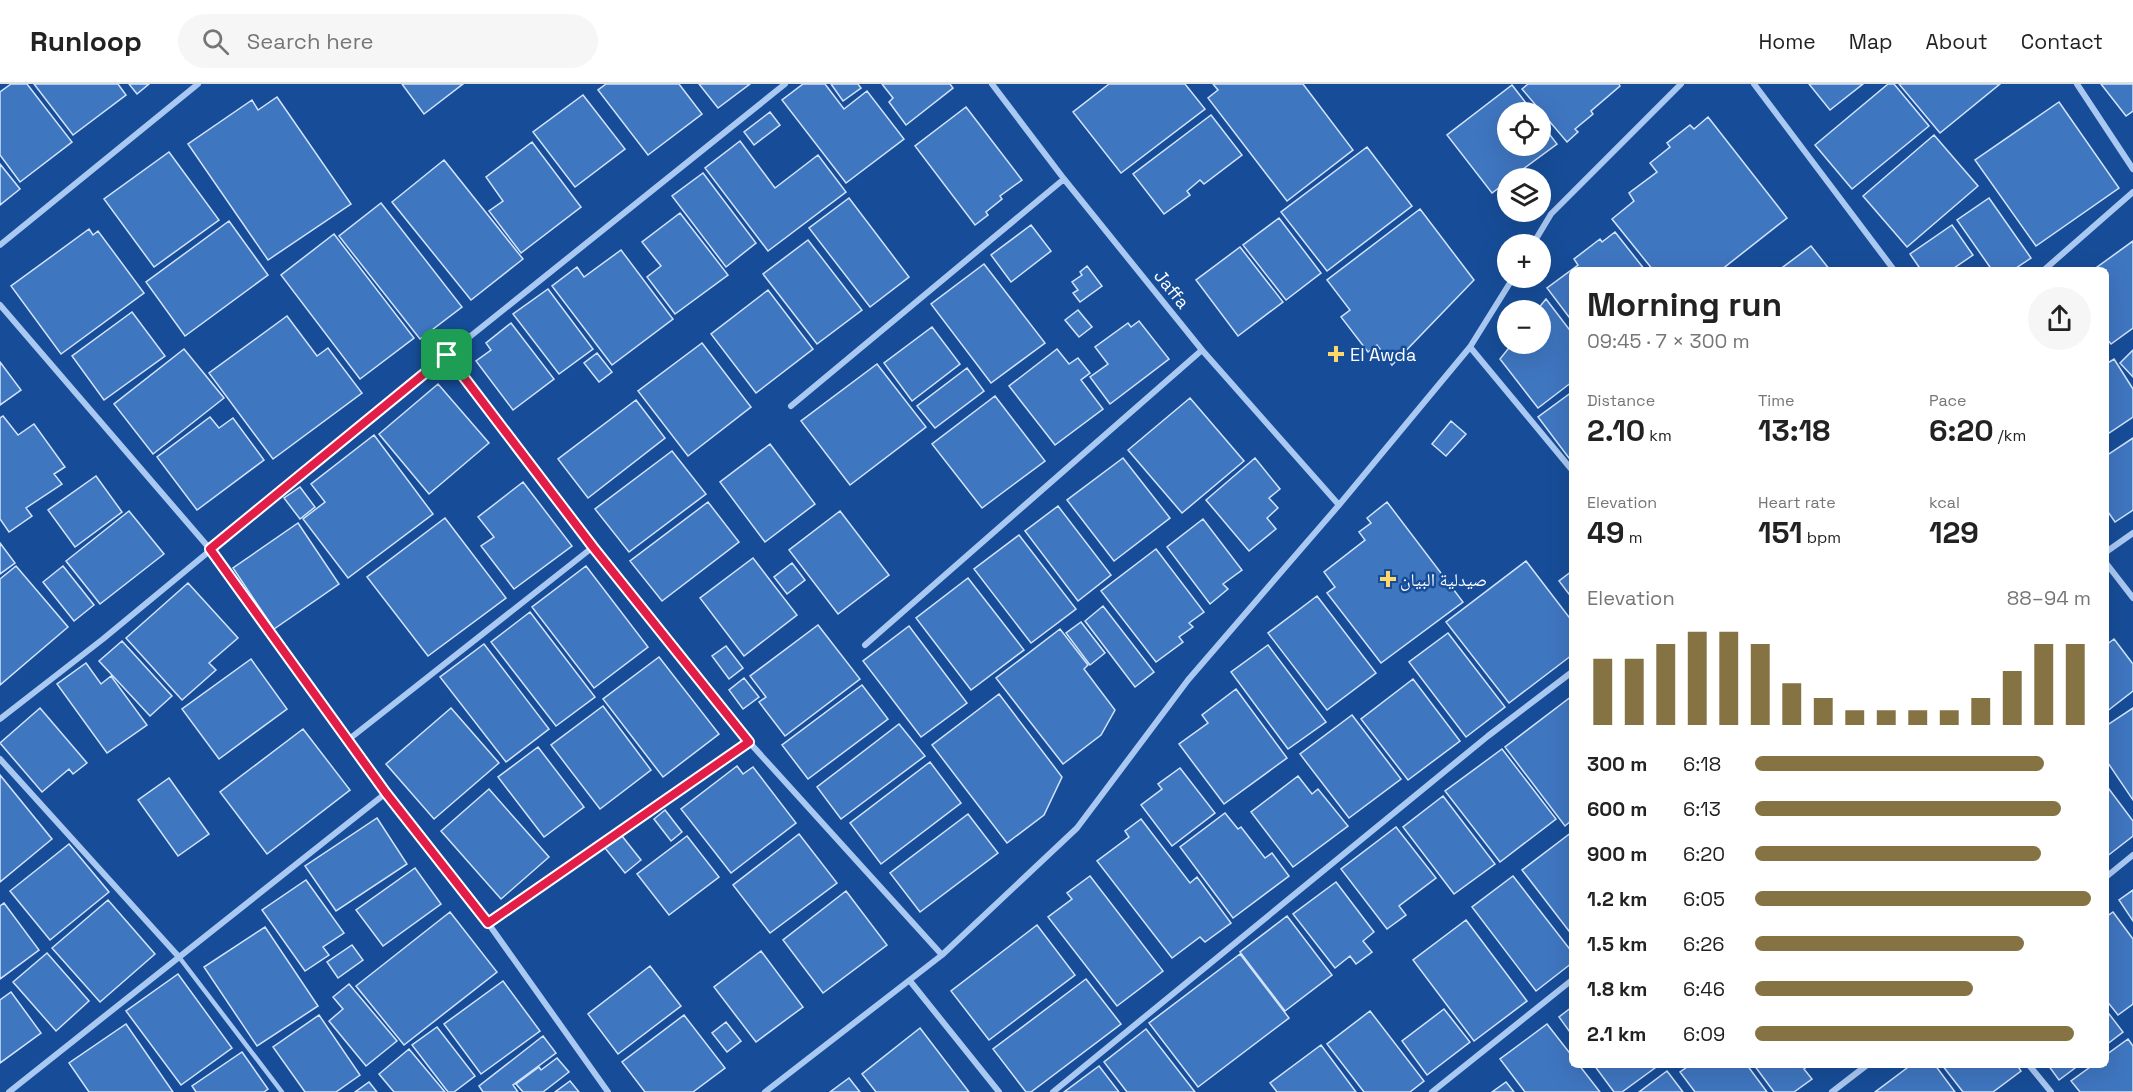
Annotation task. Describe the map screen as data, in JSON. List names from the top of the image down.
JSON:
{
  "streets": {
    "street": ["Jaffa"]
  },
  "places": {
    "health": ["El Awda", "صيدلية البيان"]
  },
  "page": {
    "header": "Runloop",
    "search": "Search here",
    "nav": [
      "Home",
      "Map",
      "About",
      "Contact"
    ],
    "map_buttons": ["+", "−"],
    "heading": ["Morning run", "09:45 · 7 × 300 m"],
    "stats": [
      ["Distance", "2.10 km"],
      ["Time", "13:18"],
      ["Pace", "6:20 /km"],
      ["Elevation", "49 m"],
      ["Heart rate", "151 bpm"],
      ["kcal", "129"]
    ],
    "chart": ["Elevation", "88–94 m"],
    "list": [
      {
        "name": "300 m",
        "note": "6:18"
      },
      {
        "name": "600 m",
        "note": "6:13"
      },
      {
        "name": "900 m",
        "note": "6:20"
      },
      {
        "name": "1.2 km",
        "note": "6:05"
      },
      {
        "name": "1.5 km",
        "note": "6:26"
      },
      {
        "name": "1.8 km",
        "note": "6:46"
      },
      {
        "name": "2.1 km",
        "note": "6:09"
      }
    ]
  }
}
